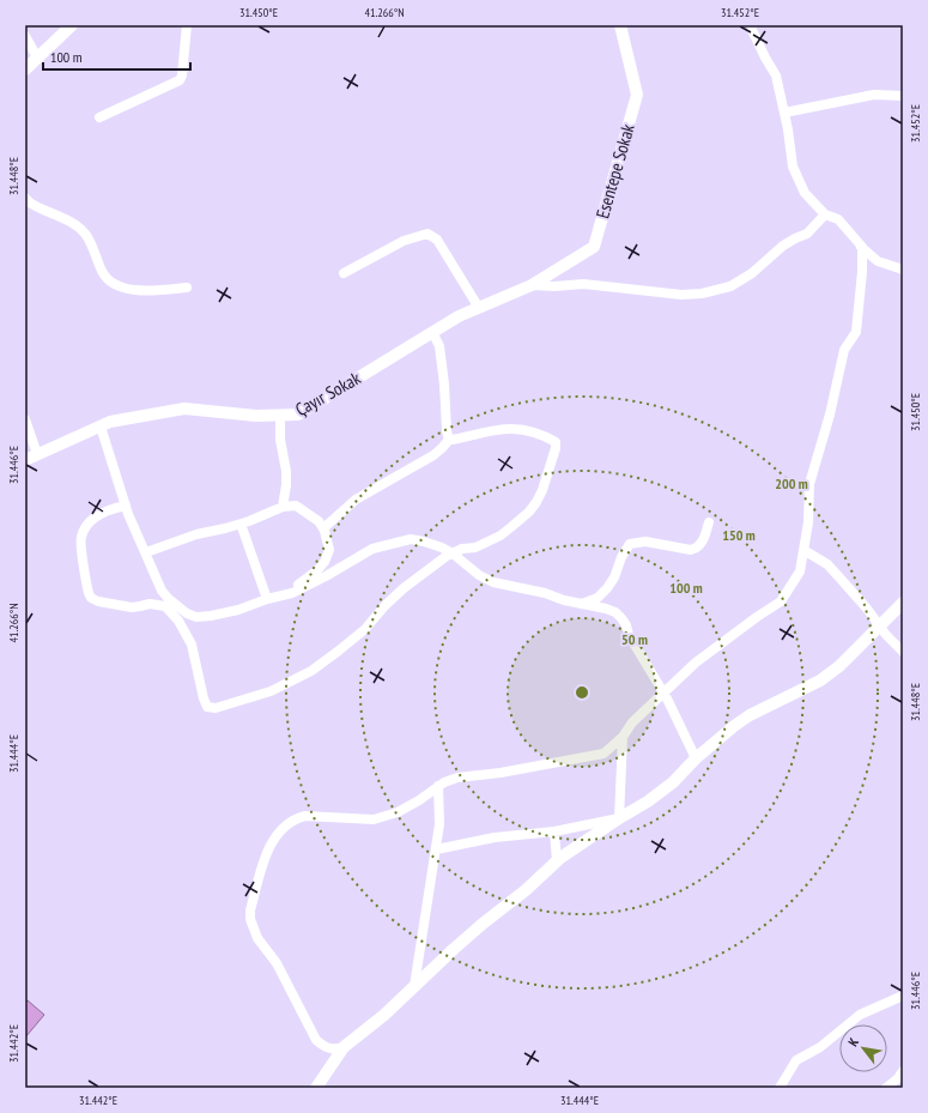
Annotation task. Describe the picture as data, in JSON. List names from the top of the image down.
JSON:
{
  "streets": {
    "street": ["Esentepe Sokak", "Çayır Sokak"]
  },
  "crossings": [
    ["Esentepe Sokak", "Çayır Sokak"]
  ],
  "scale_bar": "100 m",
  "north": "top left",
  "coordinates": [
    "31.450°E",
    "41.266°N",
    "31.452°E",
    "31.448°E",
    "31.446°E",
    "31.444°E",
    "31.442°E"
  ],
  "rings": [
    "200 m",
    "150 m",
    "100 m",
    "50 m"
  ]
}
